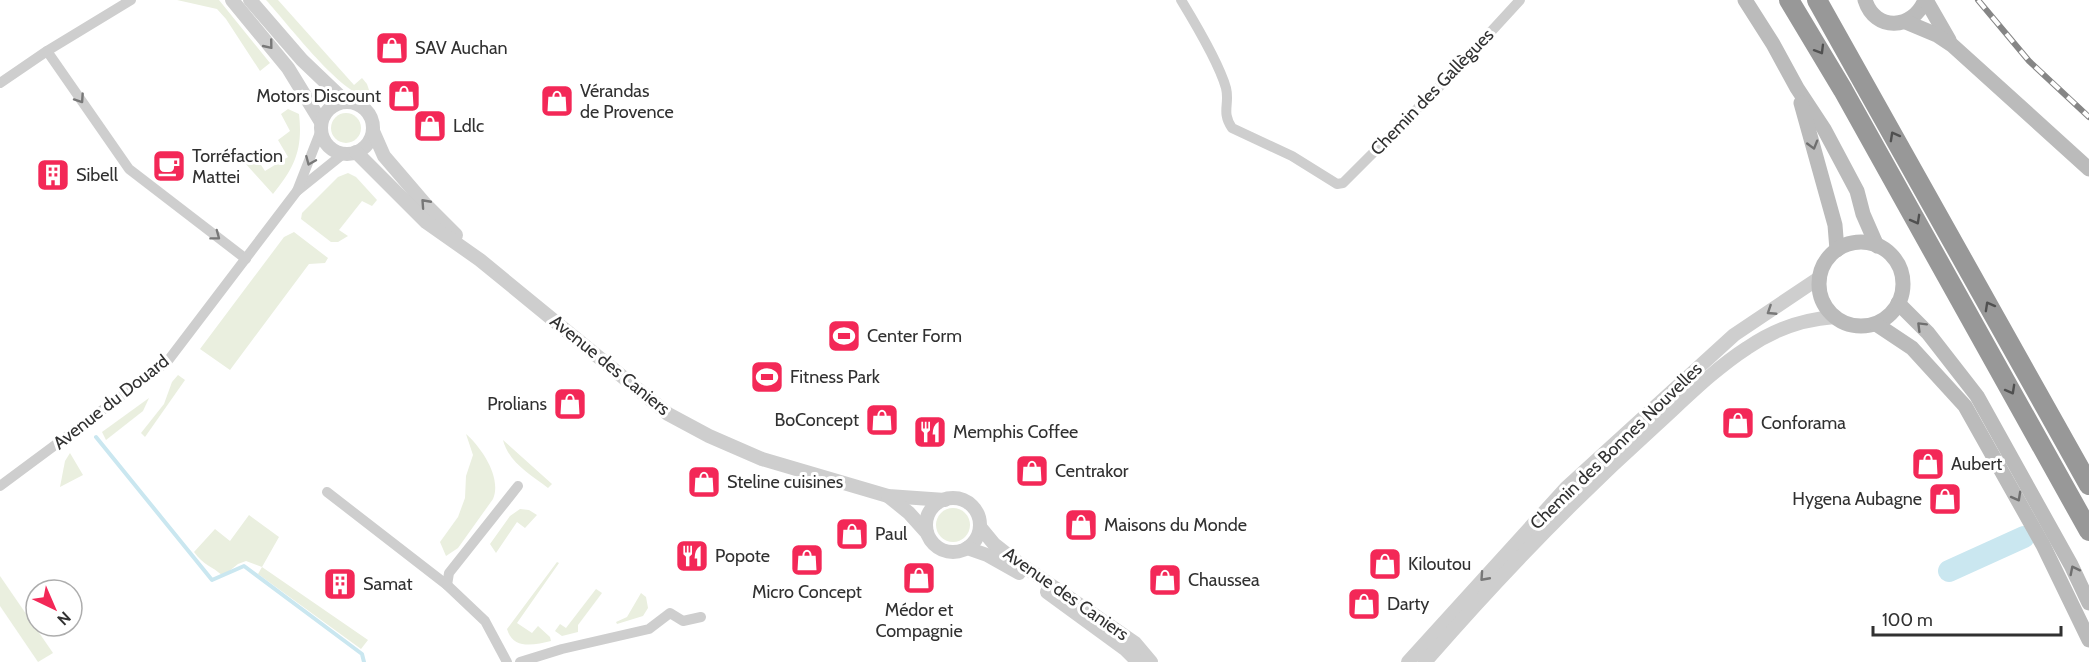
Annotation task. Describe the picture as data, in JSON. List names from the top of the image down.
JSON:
{
  "streets": {
    "street": [
      "Chemin des Gallègues",
      "Avenue des Caniers",
      "Avenue du Douard",
      "Chemin des Bonnes Nouvelles"
    ]
  },
  "crossings": [
    ["Avenue des Caniers", "Avenue du Douard"]
  ],
  "places": {
    "shop": [
      "SAV Auchan",
      "Motors Discount",
      "Vérandas de Provence",
      "Ldlc",
      "Prolians",
      "BoConcept",
      "Conforama",
      "Aubert",
      "Centrakor",
      "Steline cuisines",
      "Hygena Aubagne",
      "Maisons du Monde",
      "Paul",
      "Micro Concept",
      "Kiloutou",
      "Médor et Compagnie",
      "Chaussea",
      "Darty"
    ],
    "cafe": ["Torréfaction Mattei"],
    "building": ["Sibell", "Samat"],
    "sports": ["Center Form", "Fitness Park"],
    "restaurant": ["Memphis Coffee", "Popote"]
  },
  "scale_bar": "100 m",
  "north": "bottom right"
}
